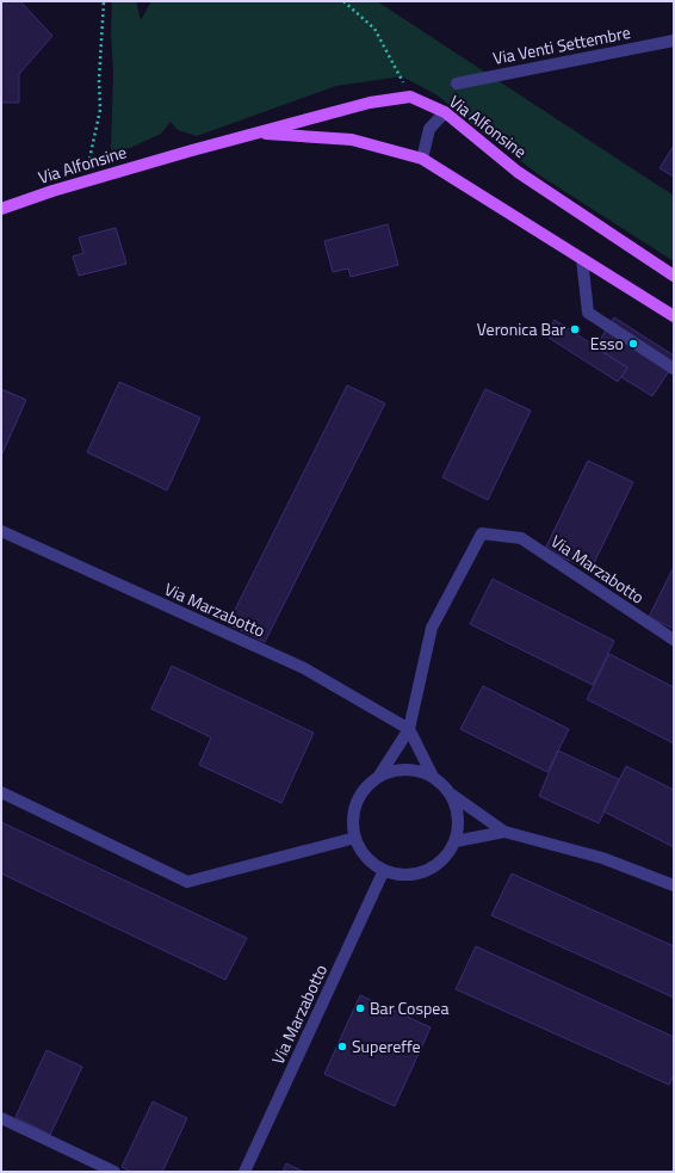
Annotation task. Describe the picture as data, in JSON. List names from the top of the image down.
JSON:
{
  "streets": {
    "main road": ["Via Alfonsine"],
    "street": ["Via Venti Settembre", "Via Marzabotto"]
  },
  "places": [
    "Veronica Bar",
    "Esso",
    "Bar Cospea",
    "Supereffe"
  ]
}
